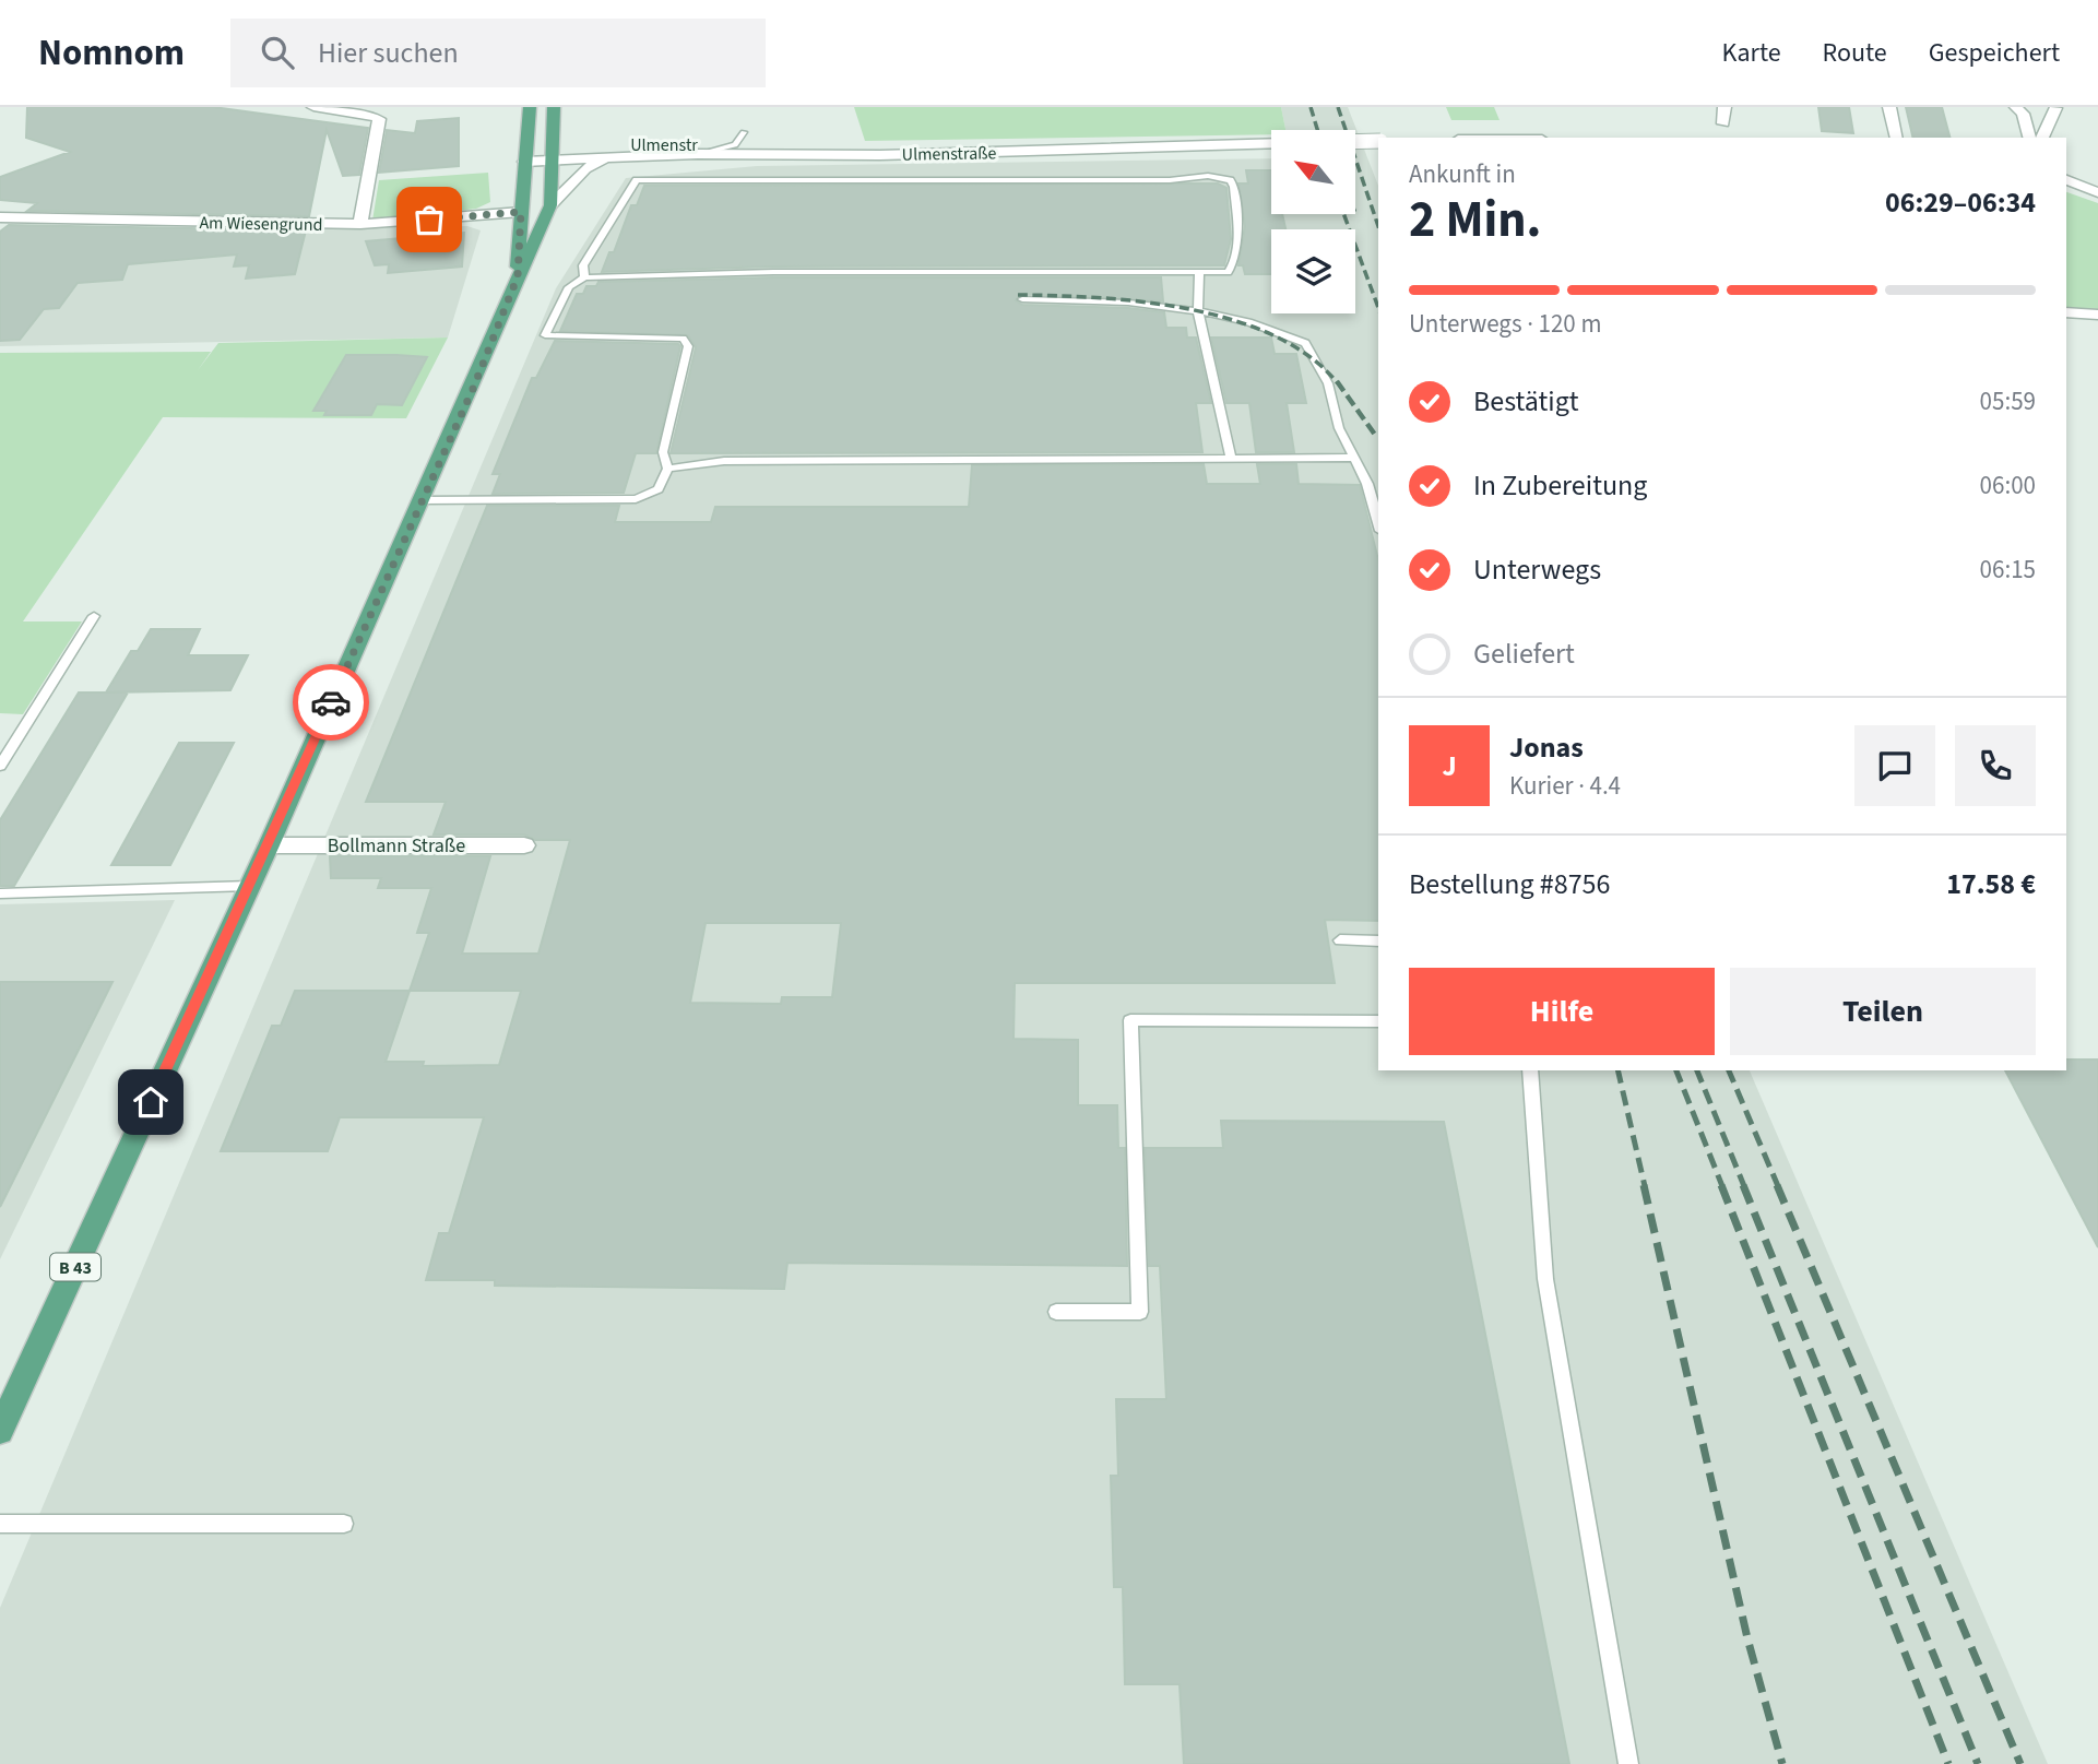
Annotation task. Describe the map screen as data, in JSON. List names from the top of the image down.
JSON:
{
  "streets": {
    "main road": ["B 43"],
    "street": [
      "Ulmenstr",
      "Ulmenstraße",
      "Am Wiesengrund",
      "Bollmann Straße"
    ]
  },
  "crossings": [
    ["Ulmenstr", "Ulmenstraße"],
    ["Ulmenstraße", "B 43"],
    ["Am Wiesengrund", "B 43"],
    ["Bollmann Straße", "B 43"]
  ],
  "north": "top left",
  "page": {
    "header": "Nomnom",
    "search": "Hier suchen",
    "nav": ["Karte", "Route", "Gespeichert"],
    "heading": ["2 Min.", "Ankunft in", "06:29–06:34"],
    "panel": [
      "Jonas",
      "Kurier · 4.4",
      "Bestellung #8756",
      "17.58 €"
    ],
    "bar": "Unterwegs · 120 m",
    "list": [
      ["Bestätigt", "05:59"],
      ["In Zubereitung", "06:00"],
      ["Unterwegs", "06:15"],
      "Geliefert"
    ],
    "round": "J",
    "buttons": ["Hilfe", "Teilen"]
  }
}
